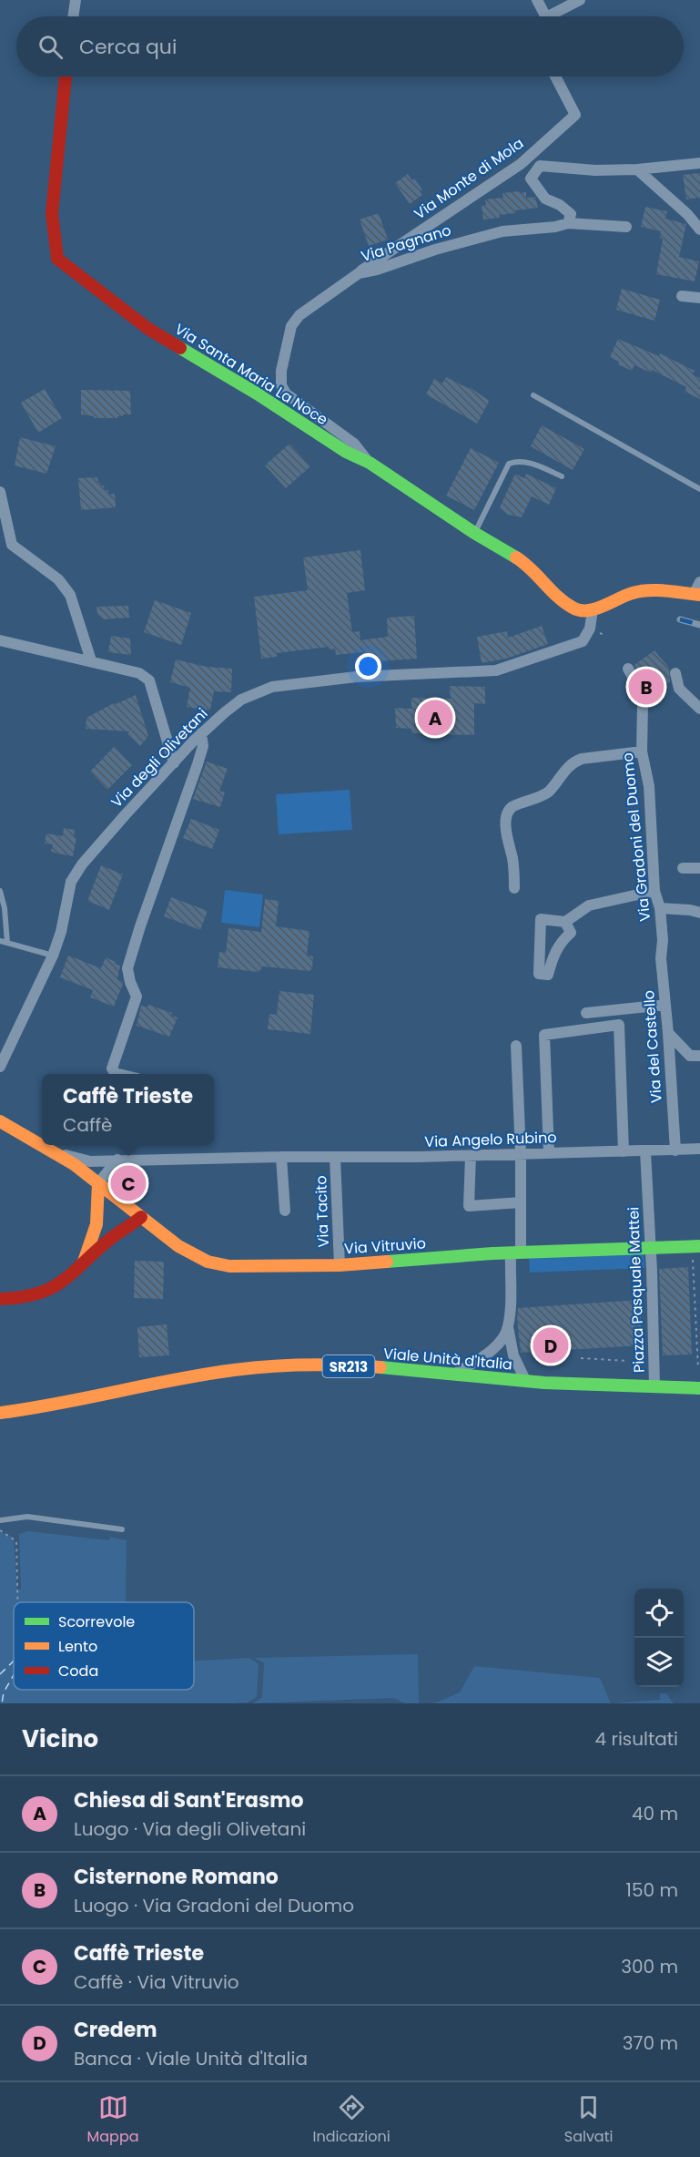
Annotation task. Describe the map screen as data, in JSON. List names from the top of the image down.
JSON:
{
  "streets": {
    "street": [
      "Via Monte di Mola",
      "Via Pagnano",
      "Via Santa Maria La Noce",
      "Via degli Olivetani",
      "Via Gradoni del Duomo",
      "Via del Castello",
      "Via Angelo Rubino",
      "Via Tacito",
      "Via Vitruvio",
      "Piazza Pasquale Mattei",
      "Viale Unità d'Italia",
      "SR213"
    ]
  },
  "crossings": [
    ["Via Monte di Mola", "Via Pagnano"],
    ["Via Pagnano", "Via Santa Maria La Noce"],
    ["Via Santa Maria La Noce", "Via degli Olivetani"],
    ["Via Gradoni del Duomo", "Via del Castello"],
    ["Via del Castello", "Via Angelo Rubino"],
    ["Via Angelo Rubino", "Via Tacito"],
    ["Via Angelo Rubino", "Via Vitruvio"],
    ["Via Angelo Rubino", "Piazza Pasquale Mattei"],
    ["Via Tacito", "Via Vitruvio"],
    ["Via Vitruvio", "Piazza Pasquale Mattei"],
    ["Piazza Pasquale Mattei", "Viale Unità d'Italia"]
  ],
  "legend": ["Scorrevole", "Lento", "Coda"],
  "page": {
    "search": "Cerca qui",
    "pins": [
      "B",
      "A",
      "C",
      "D"
    ],
    "popup": ["Caffè Trieste", "Caffè"],
    "heading": ["Vicino", "4 risultati"],
    "list": [
      {
        "mark": "A",
        "name": "Chiesa di Sant'Erasmo",
        "note": "Luogo · Via degli Olivetani",
        "value": "40 m"
      },
      {
        "mark": "B",
        "name": "Cisternone Romano",
        "note": "Luogo · Via Gradoni del Duomo",
        "value": "150 m"
      },
      {
        "mark": "C",
        "name": "Caffè Trieste",
        "note": "Caffè · Via Vitruvio",
        "value": "300 m"
      },
      {
        "mark": "D",
        "name": "Credem",
        "note": "Banca · Viale Unità d'Italia",
        "value": "370 m"
      }
    ],
    "nav": ["Mappa", "Indicazioni", "Salvati"]
  }
}
